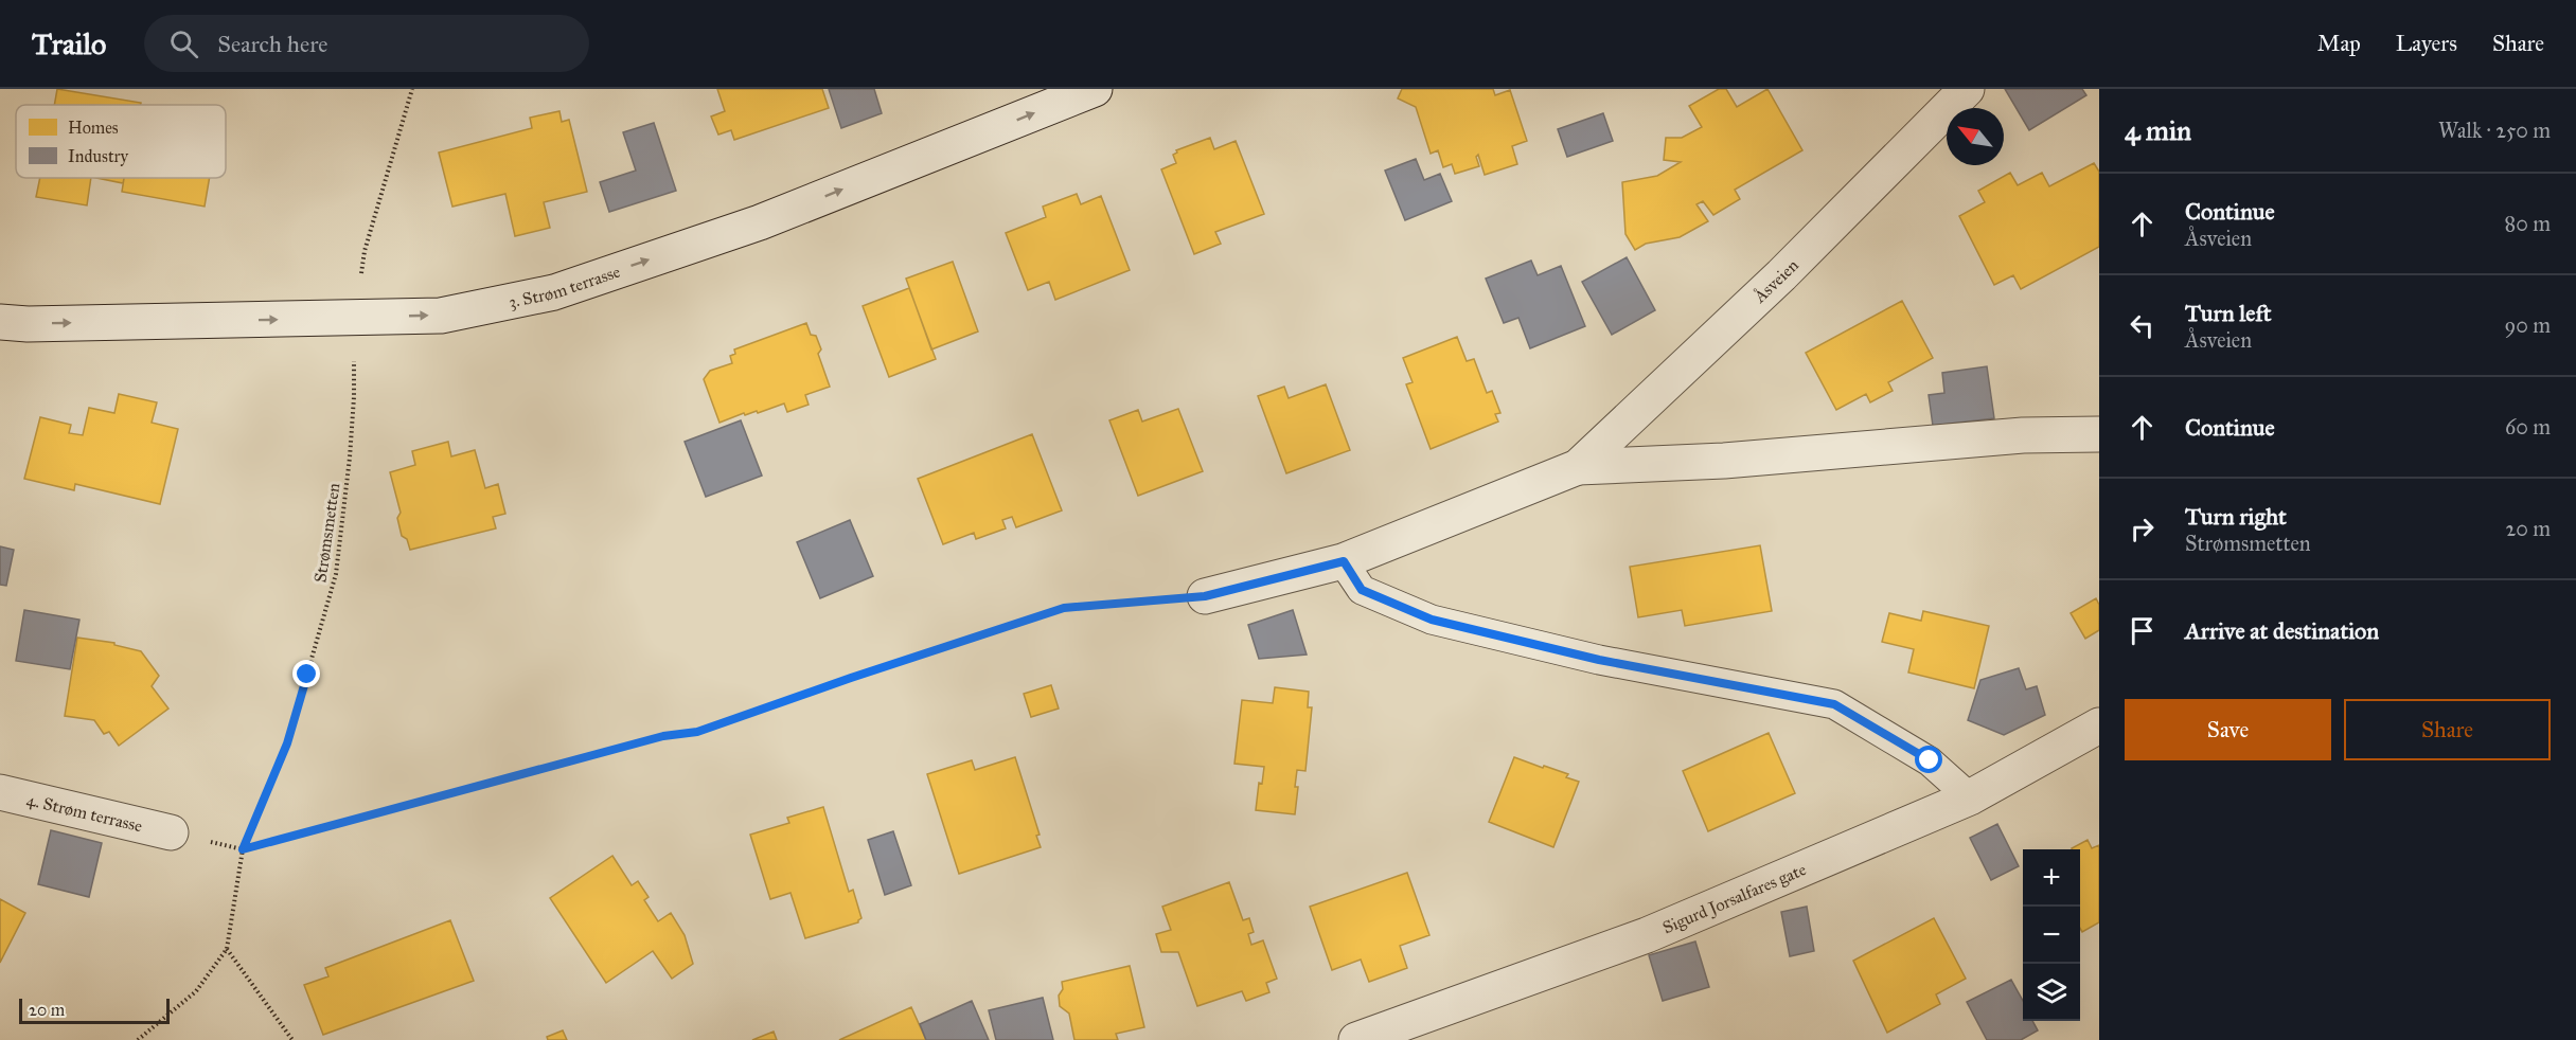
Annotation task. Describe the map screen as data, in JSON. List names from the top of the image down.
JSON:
{
  "streets": {
    "street": [
      "Åsveien",
      "3. Strøm terrasse",
      "4. Strøm terrasse",
      "Sigurd Jorsalfares gate"
    ],
    "path": ["Strømsmetten"]
  },
  "one_way": ["3. Strøm terrasse"],
  "legend": ["Homes", "Industry"],
  "scale_bar": "20 m",
  "north": "top left",
  "page": {
    "header": "Trailo",
    "search": "Search here",
    "nav": ["Map", "Layers", "Share"],
    "heading": ["4 min", "Walk · 250 m"],
    "list": [
      ["Continue", "Åsveien", "80 m"],
      ["Turn left", "Åsveien", "90 m"],
      ["Continue", "60 m"],
      ["Turn right", "Strømsmetten", "20 m"],
      "Arrive at destination"
    ],
    "buttons": ["Save", "Share"],
    "map_buttons": ["+", "−"],
    "scale": "20 m"
  }
}
